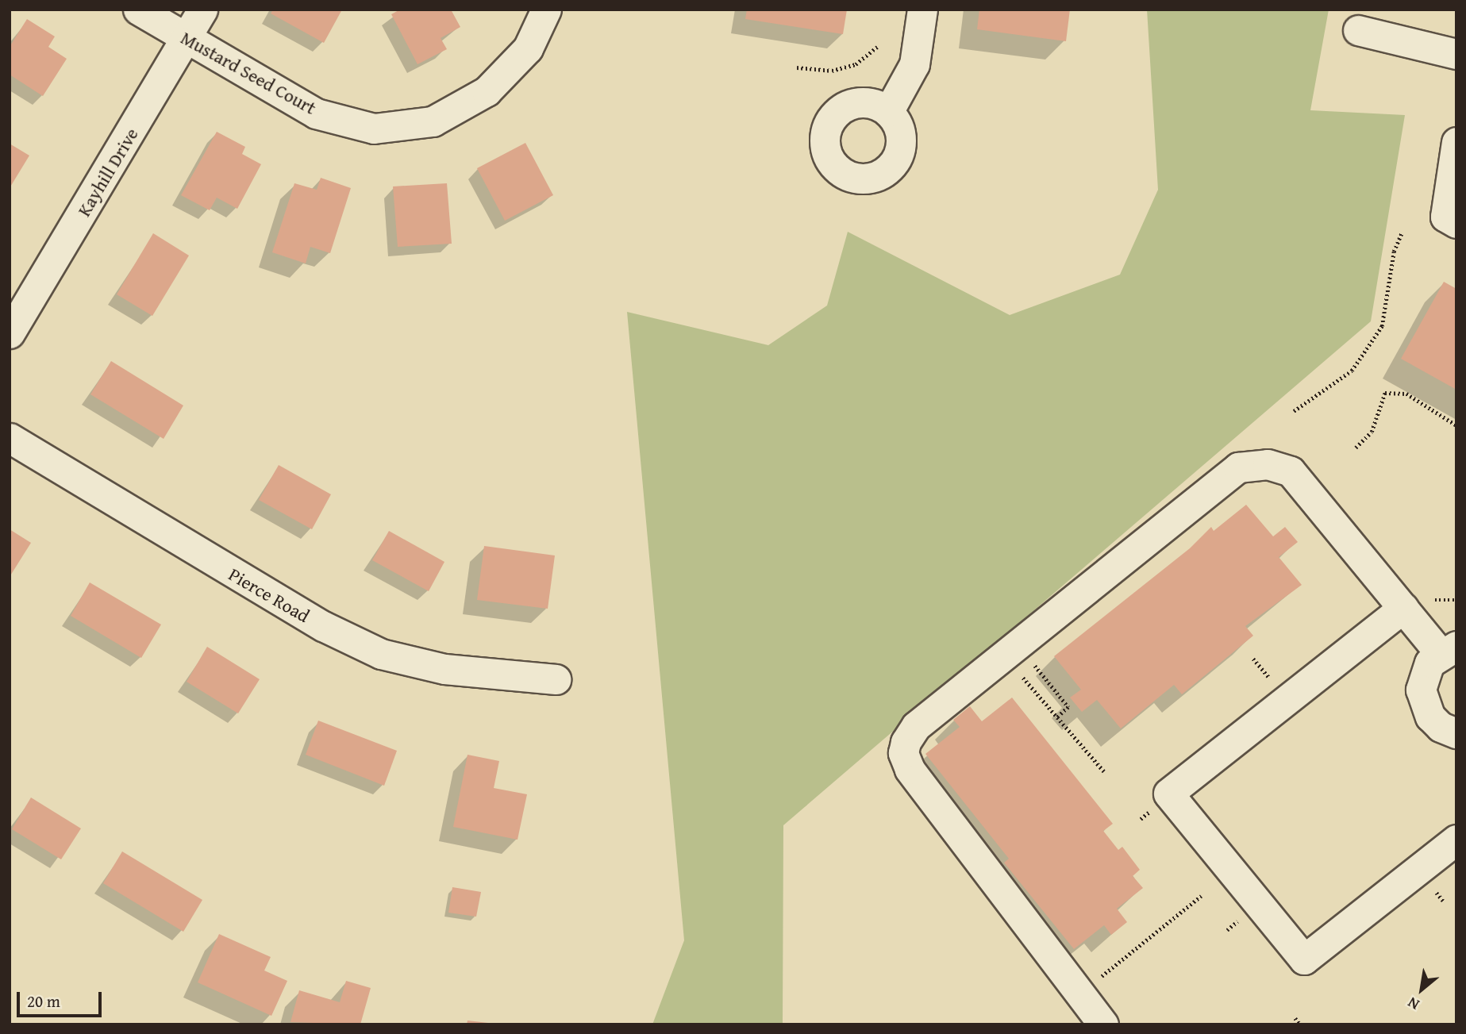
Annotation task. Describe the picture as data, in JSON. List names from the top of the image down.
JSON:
{
  "streets": {
    "street": ["Mustard Seed Court", "Kayhill Drive", "Pierce Road"]
  },
  "crossings": [
    ["Mustard Seed Court", "Kayhill Drive"]
  ],
  "scale_bar": "20 m",
  "north": "bottom left"
}
